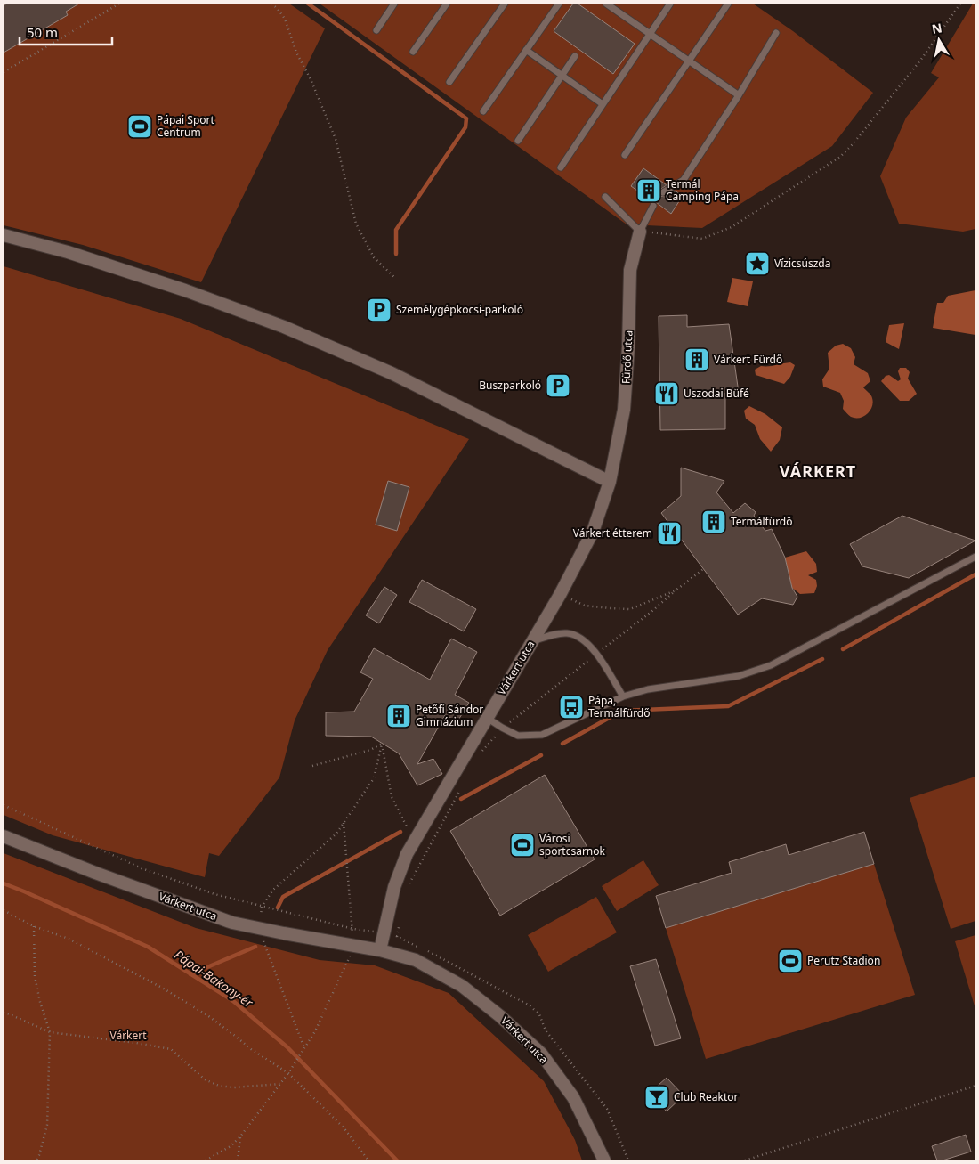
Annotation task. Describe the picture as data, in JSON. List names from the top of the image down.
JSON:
{
  "streets": {
    "street": ["Fürdő utca", "Várkert utca"]
  },
  "crossings": [
    ["Fürdő utca", "Várkert utca"]
  ],
  "districts": ["VÁRKERT"],
  "water": ["Pápai-Bakony-ér"],
  "parks": ["Várkert"],
  "places": {
    "sports": ["Pápai Sport Centrum", "Városi sportcsarnok", "Perutz Stadion"],
    "building": [
      "Termál Camping Pápa",
      "Várkert Fürdő",
      "Termálfürdő",
      "Petőfi Sándor Gimnázium"
    ],
    "place": ["Vízicsúszda"],
    "parking": ["Személygépkocsi-parkoló", "Buszparkoló"],
    "restaurant": ["Uszodai Büfé", "Várkert étterem"],
    "bus stop": ["Pápa, Termálfürdő"],
    "bar": ["Club Reaktor"]
  },
  "scale_bar": "50 m",
  "north": "top"
}
